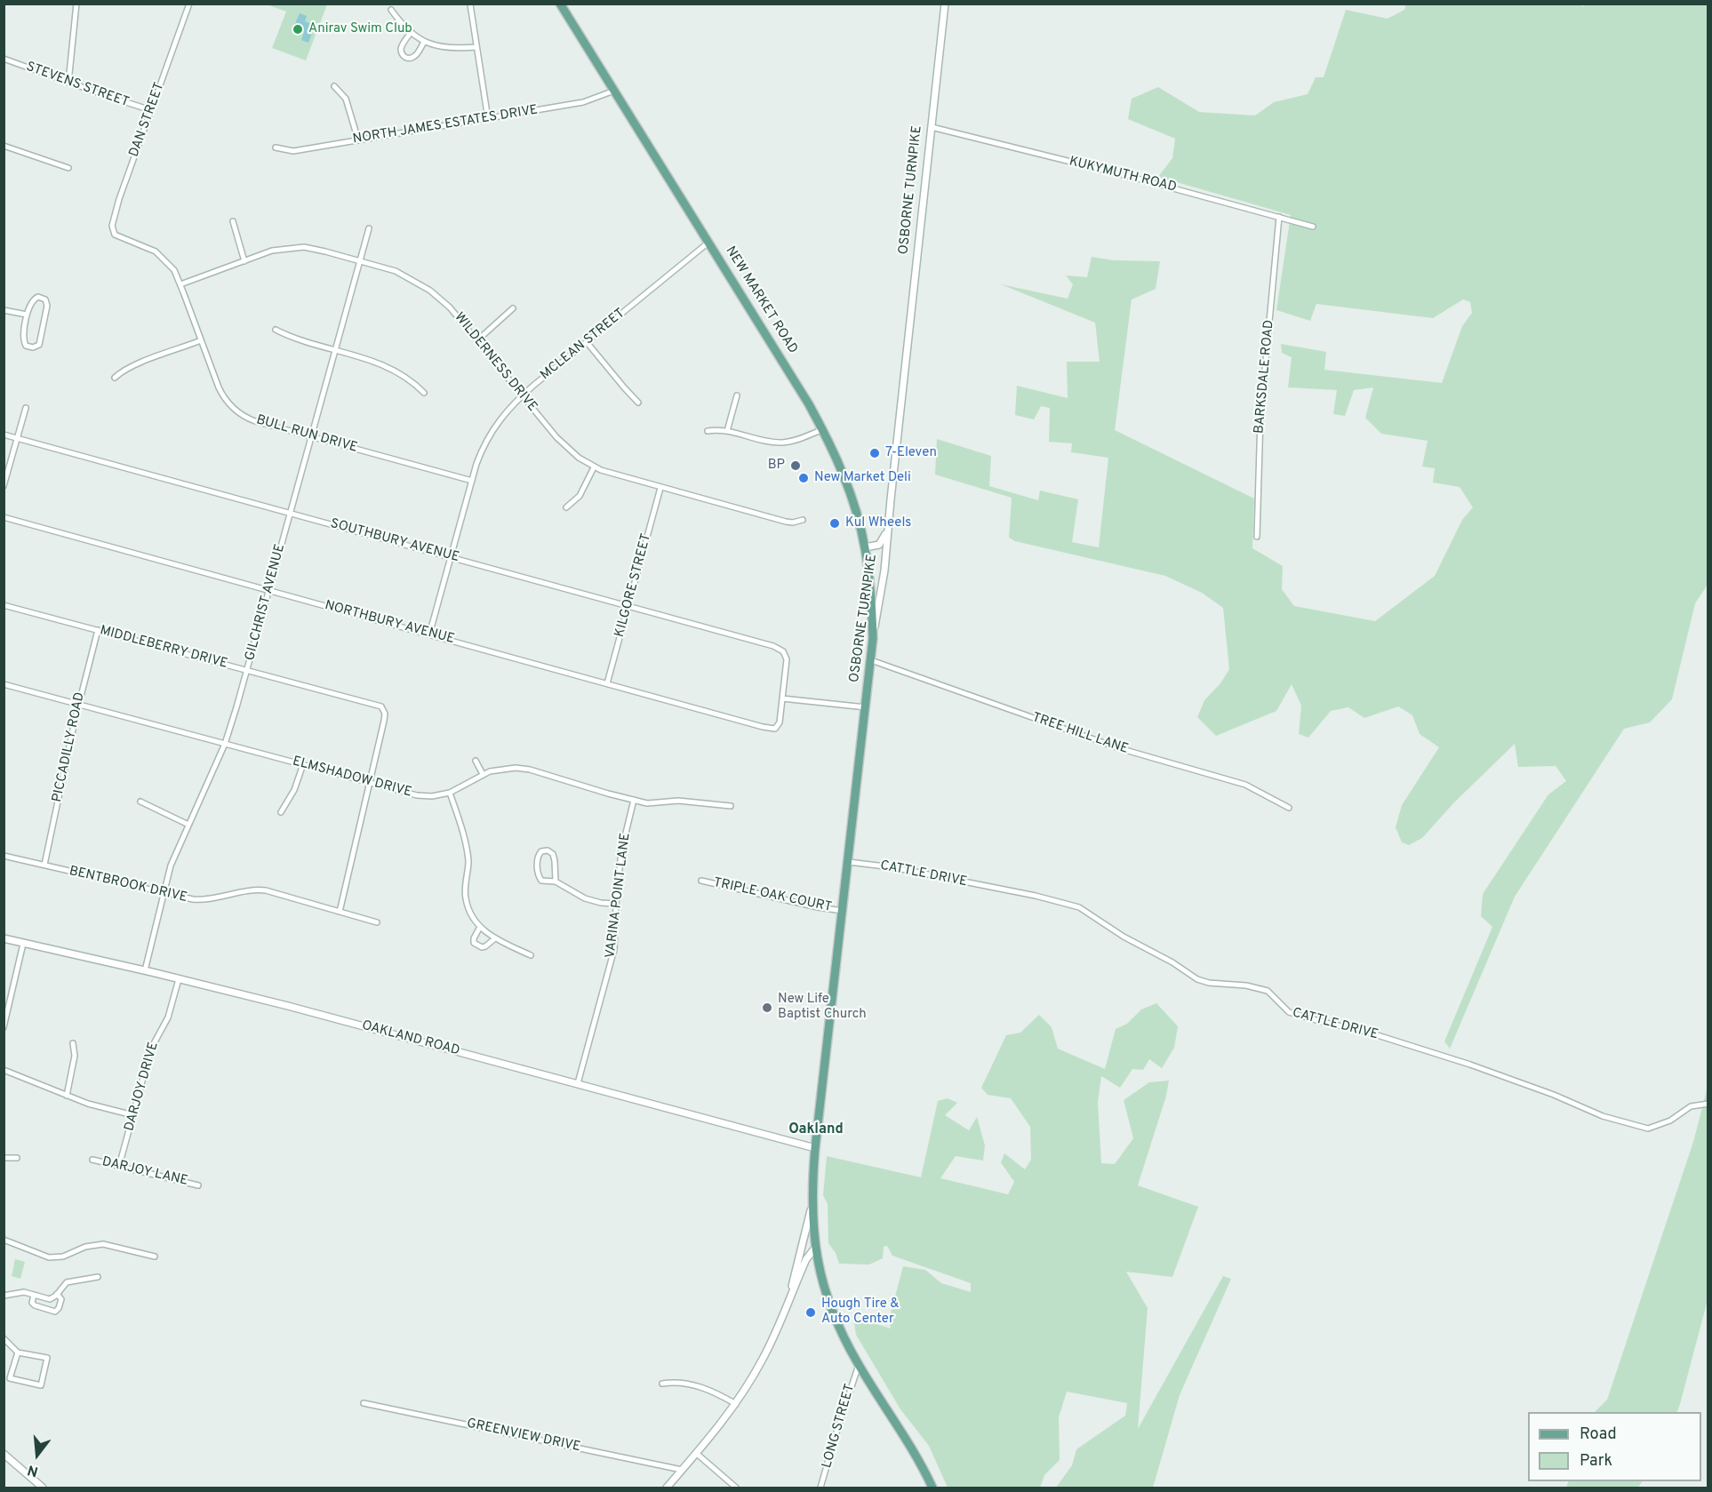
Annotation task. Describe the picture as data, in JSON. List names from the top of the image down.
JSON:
{
  "streets": {
    "main road": ["OSBORNE TURNPIKE", "NEW MARKET ROAD"],
    "street": [
      "STEVENS STREET",
      "DAN STREET",
      "NORTH JAMES ESTATES DRIVE",
      "KUKYMUTH ROAD",
      "MCLEAN STREET",
      "WILDERNESS DRIVE",
      "BARKSDALE ROAD",
      "BULL RUN DRIVE",
      "SOUTHBURY AVENUE",
      "KILGORE STREET",
      "GILCHRIST AVENUE",
      "NORTHBURY AVENUE",
      "MIDDLEBERRY DRIVE",
      "TREE HILL LANE",
      "PICCADILLY ROAD",
      "ELMSHADOW DRIVE",
      "CATTLE DRIVE",
      "BENTBROOK DRIVE",
      "VARINA POINT LANE",
      "TRIPLE OAK COURT",
      "OAKLAND ROAD",
      "DARJOY DRIVE",
      "DARJOY LANE",
      "LONG STREET",
      "GREENVIEW DRIVE"
    ]
  },
  "crossings": [
    ["STEVENS STREET", "DAN STREET"],
    ["DAN STREET", "BULL RUN DRIVE"],
    ["NORTH JAMES ESTATES DRIVE", "NEW MARKET ROAD"],
    ["KUKYMUTH ROAD", "OSBORNE TURNPIKE"],
    ["KUKYMUTH ROAD", "BARKSDALE ROAD"],
    ["OSBORNE TURNPIKE", "NEW MARKET ROAD"],
    ["OSBORNE TURNPIKE", "TREE HILL LANE"],
    ["OSBORNE TURNPIKE", "CATTLE DRIVE"],
    ["OSBORNE TURNPIKE", "TRIPLE OAK COURT"],
    ["OSBORNE TURNPIKE", "OAKLAND ROAD"],
    ["OSBORNE TURNPIKE", "LONG STREET"],
    ["NEW MARKET ROAD", "MCLEAN STREET"],
    ["MCLEAN STREET", "WILDERNESS DRIVE"],
    ["MCLEAN STREET", "BULL RUN DRIVE"],
    ["MCLEAN STREET", "SOUTHBURY AVENUE"],
    ["MCLEAN STREET", "NORTHBURY AVENUE"],
    ["WILDERNESS DRIVE", "BULL RUN DRIVE"],
    ["WILDERNESS DRIVE", "KILGORE STREET"],
    ["WILDERNESS DRIVE", "GILCHRIST AVENUE"],
    ["BULL RUN DRIVE", "GILCHRIST AVENUE"],
    ["SOUTHBURY AVENUE", "KILGORE STREET"],
    ["SOUTHBURY AVENUE", "GILCHRIST AVENUE"],
    ["SOUTHBURY AVENUE", "NORTHBURY AVENUE"],
    ["KILGORE STREET", "NORTHBURY AVENUE"],
    ["GILCHRIST AVENUE", "NORTHBURY AVENUE"],
    ["GILCHRIST AVENUE", "MIDDLEBERRY DRIVE"],
    ["GILCHRIST AVENUE", "ELMSHADOW DRIVE"],
    ["GILCHRIST AVENUE", "BENTBROOK DRIVE"],
    ["GILCHRIST AVENUE", "OAKLAND ROAD"],
    ["MIDDLEBERRY DRIVE", "PICCADILLY ROAD"],
    ["MIDDLEBERRY DRIVE", "ELMSHADOW DRIVE"],
    ["PICCADILLY ROAD", "ELMSHADOW DRIVE"],
    ["PICCADILLY ROAD", "BENTBROOK DRIVE"],
    ["ELMSHADOW DRIVE", "VARINA POINT LANE"],
    ["VARINA POINT LANE", "OAKLAND ROAD"],
    ["OAKLAND ROAD", "DARJOY DRIVE"],
    ["DARJOY DRIVE", "DARJOY LANE"]
  ],
  "districts": ["Oakland"],
  "places": [
    "Anirav Swim Club",
    "7-Eleven",
    "BP",
    "New Market Deli",
    "Kul Wheels",
    "New Life Baptist Church",
    "Hough Tire & Auto Center"
  ],
  "legend": ["Road", "Park"],
  "north": "bottom"
}
